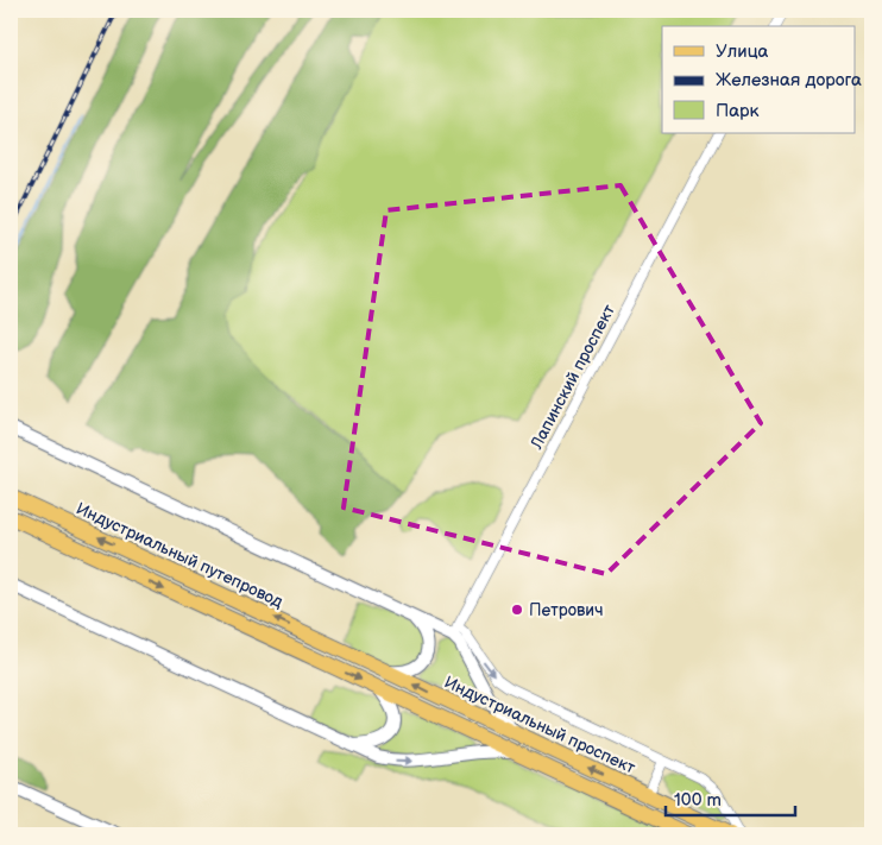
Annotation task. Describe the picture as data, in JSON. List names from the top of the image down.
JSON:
{
  "streets": {
    "main road": ["Индустриальный путепровод", "Индустриальный проспект"],
    "street": ["Лапинский проспект"]
  },
  "crossings": [
    ["Индустриальный путепровод", "Индустриальный проспект"]
  ],
  "places": ["Петрович"],
  "legend": ["Улица", "Железная дорога", "Парк"],
  "scale_bar": "100 m"
}
